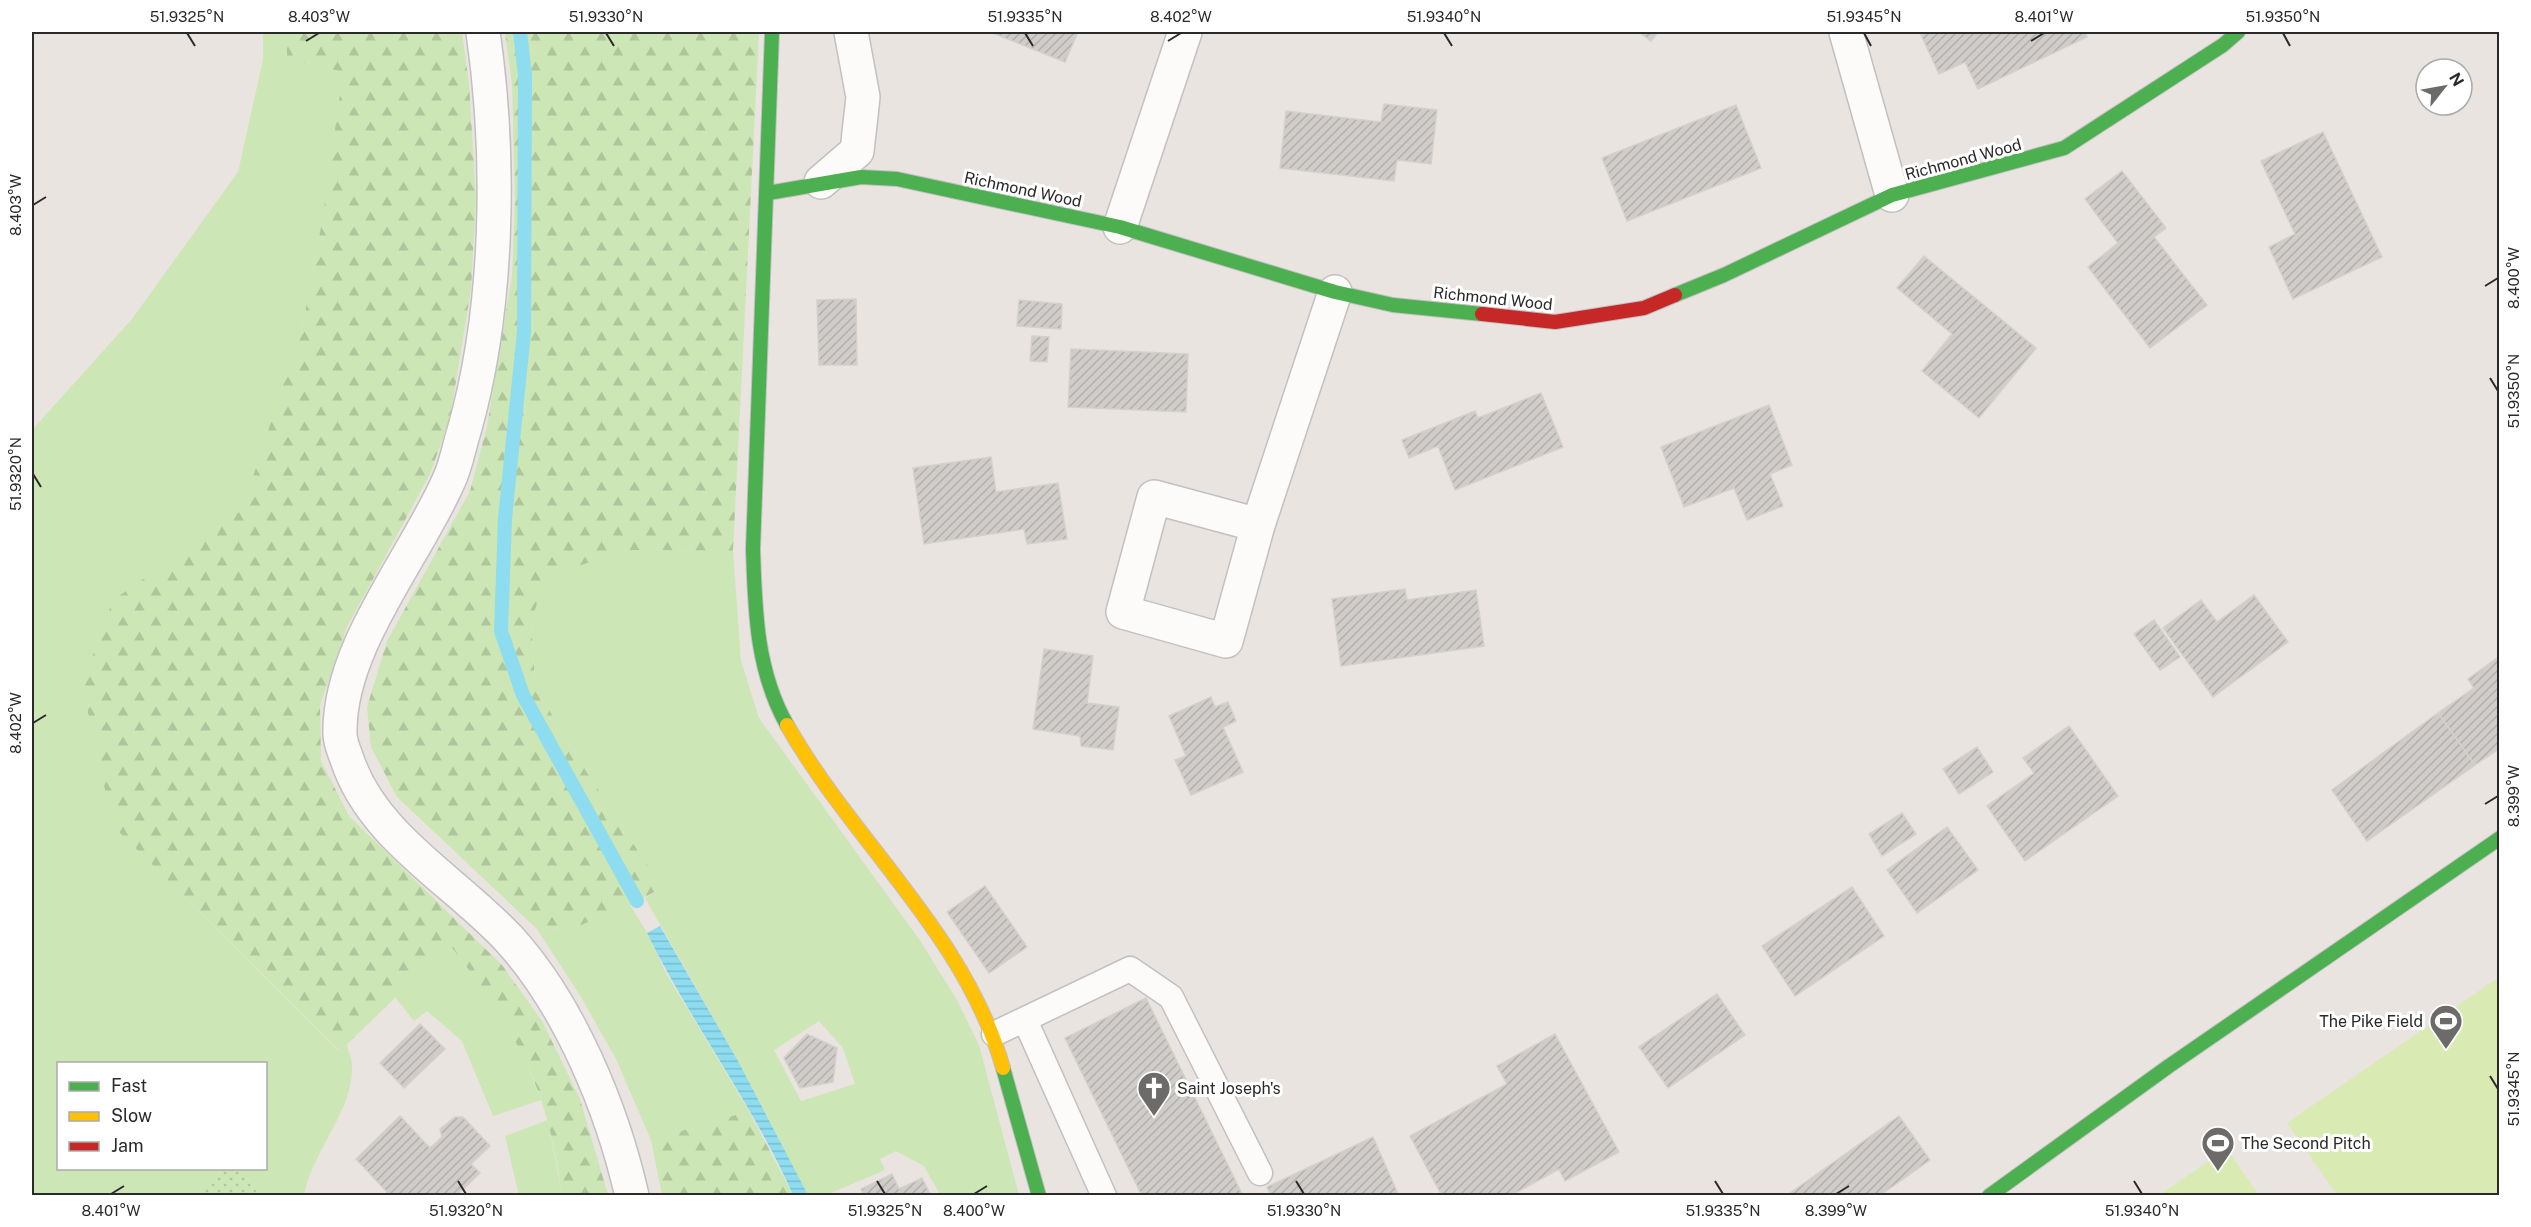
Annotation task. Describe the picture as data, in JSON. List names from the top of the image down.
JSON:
{
  "streets": {
    "street": ["Richmond Wood"]
  },
  "places": {
    "sports": ["The Pike Field", "The Second Pitch"],
    "church": ["Saint Joseph's"]
  },
  "legend": ["Fast", "Slow", "Jam"],
  "north": "top right",
  "coordinates": [
    "51.9325°N",
    "8.403°W",
    "51.9330°N",
    "51.9335°N",
    "8.402°W",
    "51.9340°N",
    "51.9345°N",
    "8.401°W",
    "51.9350°N",
    "8.400°W",
    "51.9320°N",
    "8.399°W"
  ]
}
